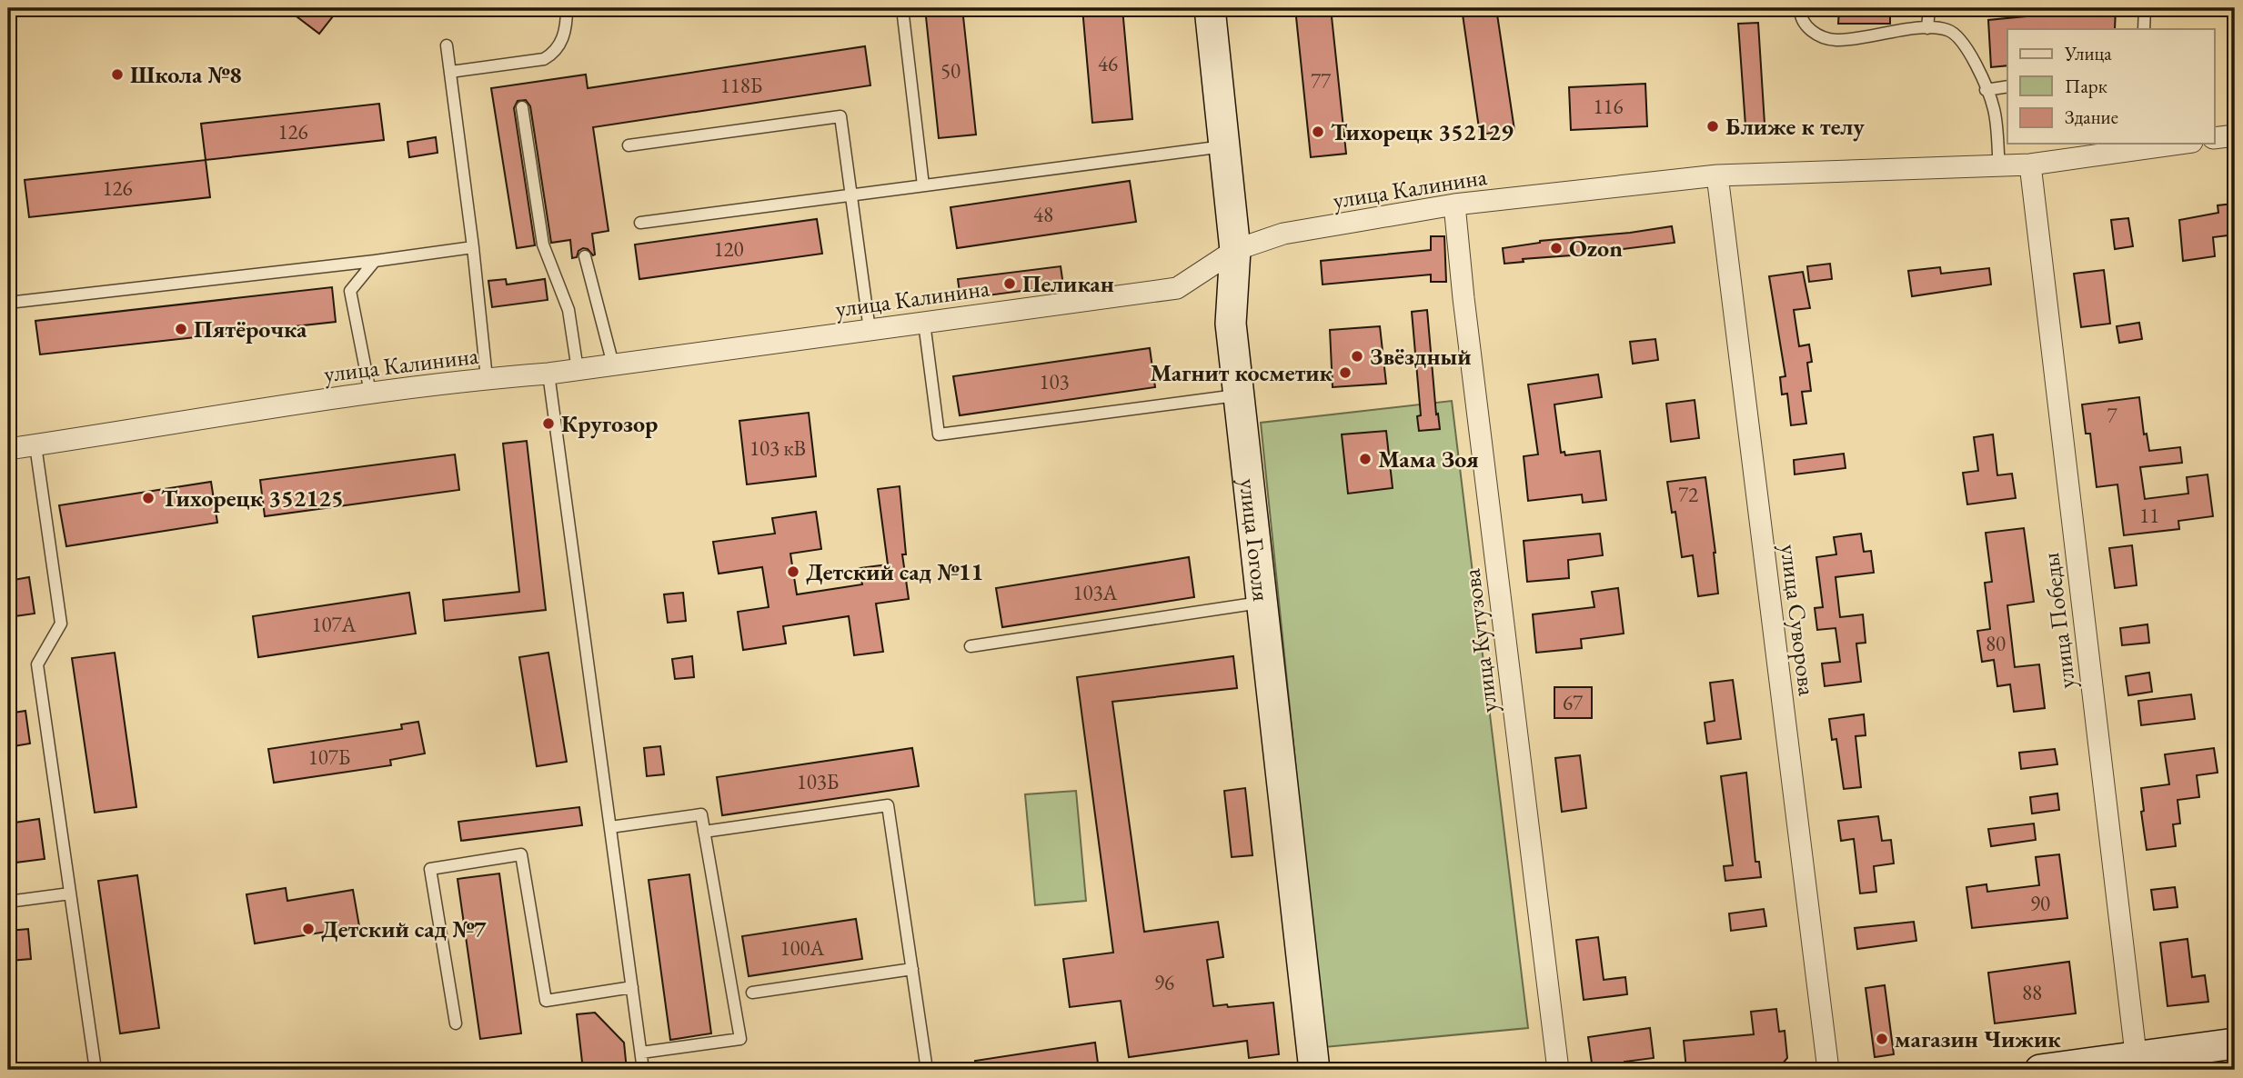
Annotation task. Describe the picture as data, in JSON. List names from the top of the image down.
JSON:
{
  "streets": {
    "main road": ["улица Гоголя"],
    "street": [
      "улица Калинина",
      "улица Суворова",
      "улица Победы",
      "улица Кутузова"
    ]
  },
  "crossings": [
    ["улица Калинина", "улица Гоголя"],
    ["улица Калинина", "улица Суворова"],
    ["улица Калинина", "улица Победы"],
    ["улица Калинина", "улица Кутузова"]
  ],
  "places": [
    "Школа №8",
    "Ближе к телу",
    "Тихорецк 352129",
    "Ozon",
    "Пеликан",
    "Пятёрочка",
    "Звёздный",
    "Магнит косметик",
    "Кругозор",
    "Мама Зоя",
    "Тихорецк 352125",
    "Детский сад №11",
    "Детский сад №7",
    "магазин Чижик"
  ],
  "house_numbers": [
    "46",
    "50",
    "77",
    "118Б",
    "116",
    "126",
    "126",
    "48",
    "120",
    "103",
    "7",
    "103 кВ",
    "72",
    "11",
    "103А",
    "107А",
    "80",
    "67",
    "107Б",
    "103Б",
    "90",
    "100А",
    "96",
    "88"
  ],
  "legend": ["Улица", "Парк", "Здание"]
}
